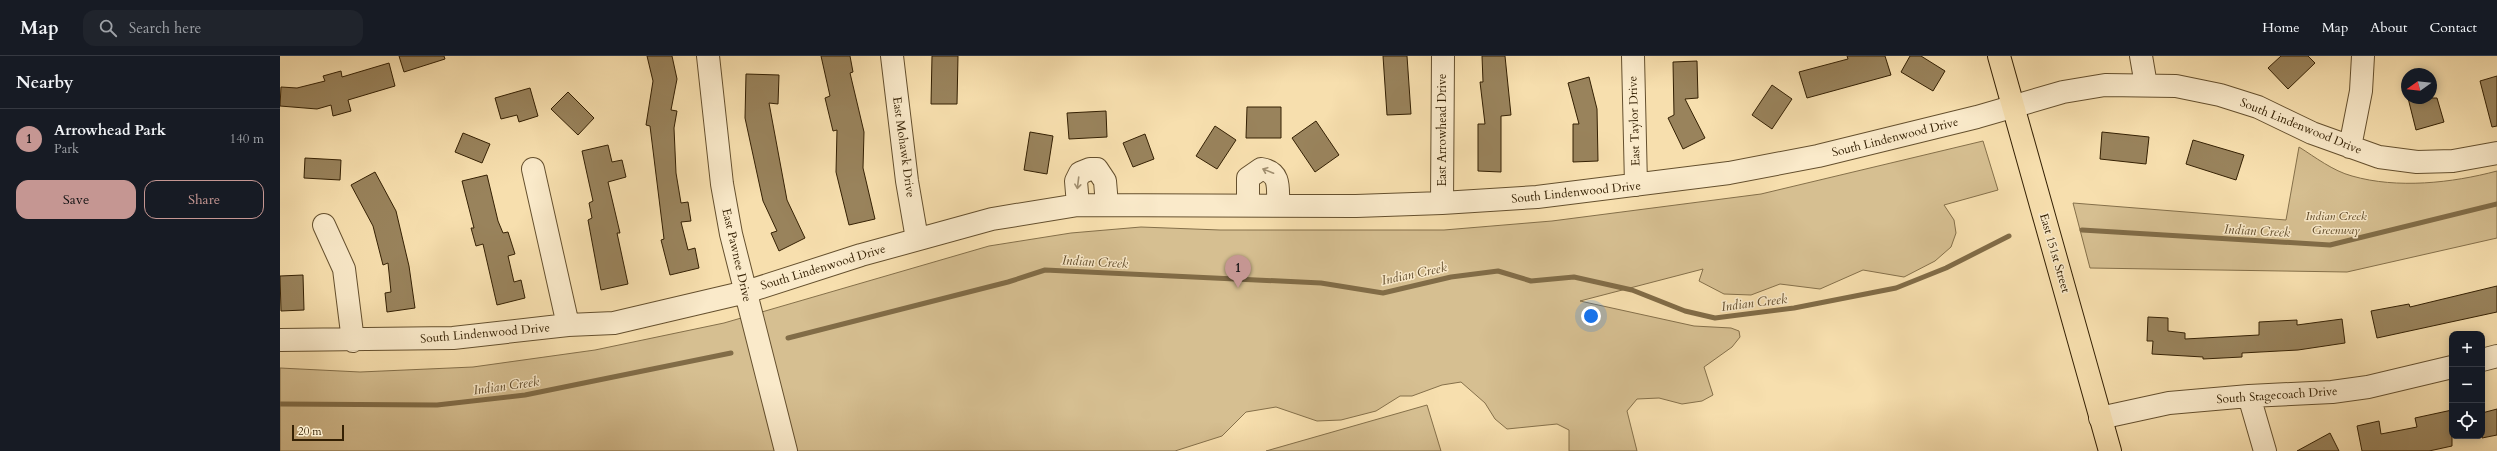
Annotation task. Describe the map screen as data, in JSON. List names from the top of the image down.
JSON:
{
  "streets": {
    "main road": ["East 151st Street"],
    "street": [
      "East Taylor Drive",
      "South Lindenwood Drive",
      "East Arrowhead Drive",
      "East Mohawk Drive",
      "East Pawnee Drive",
      "South Stagecoach Drive"
    ]
  },
  "crossings": [
    ["East Taylor Drive", "South Lindenwood Drive"],
    ["South Lindenwood Drive", "East Arrowhead Drive"],
    ["South Lindenwood Drive", "East Mohawk Drive"],
    ["South Lindenwood Drive", "East 151st Street"],
    ["South Lindenwood Drive", "East Pawnee Drive"],
    ["East 151st Street", "South Stagecoach Drive"]
  ],
  "water": ["Indian Creek"],
  "parks": ["Indian Creek Greenway"],
  "scale_bar": "20 m",
  "north": "left",
  "page": {
    "header": "Map",
    "search": "Search here",
    "nav": [
      "Home",
      "Map",
      "About",
      "Contact"
    ],
    "heading": "Nearby",
    "list": [
      {
        "mark": "1",
        "name": "Arrowhead Park",
        "note": "Park",
        "value": "140 m"
      }
    ],
    "buttons": ["Save", "Share"],
    "pins": "1",
    "map_buttons": ["+", "−"],
    "scale": "20 m"
  }
}
